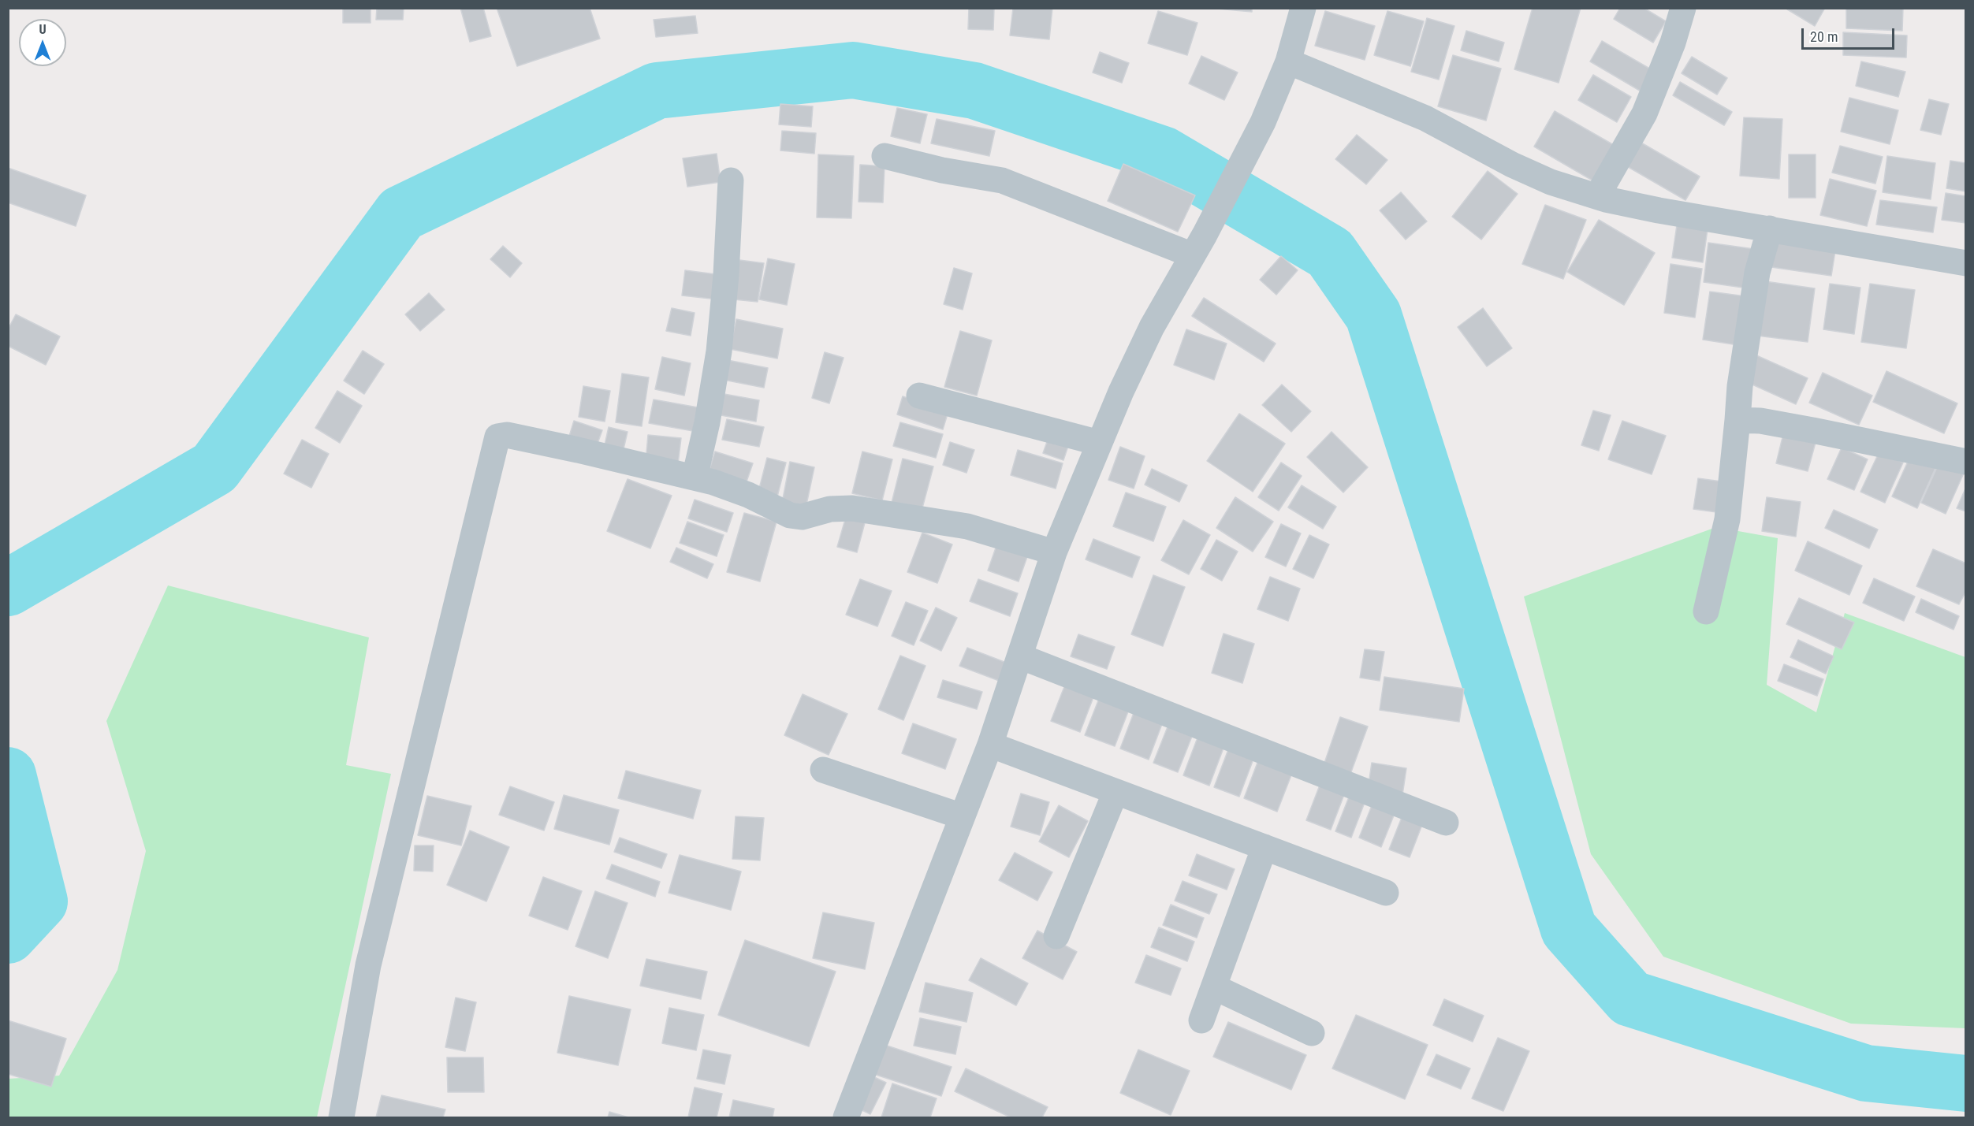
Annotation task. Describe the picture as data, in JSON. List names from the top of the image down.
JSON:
{
  "scale_bar": "20 m",
  "north": "top"
}
